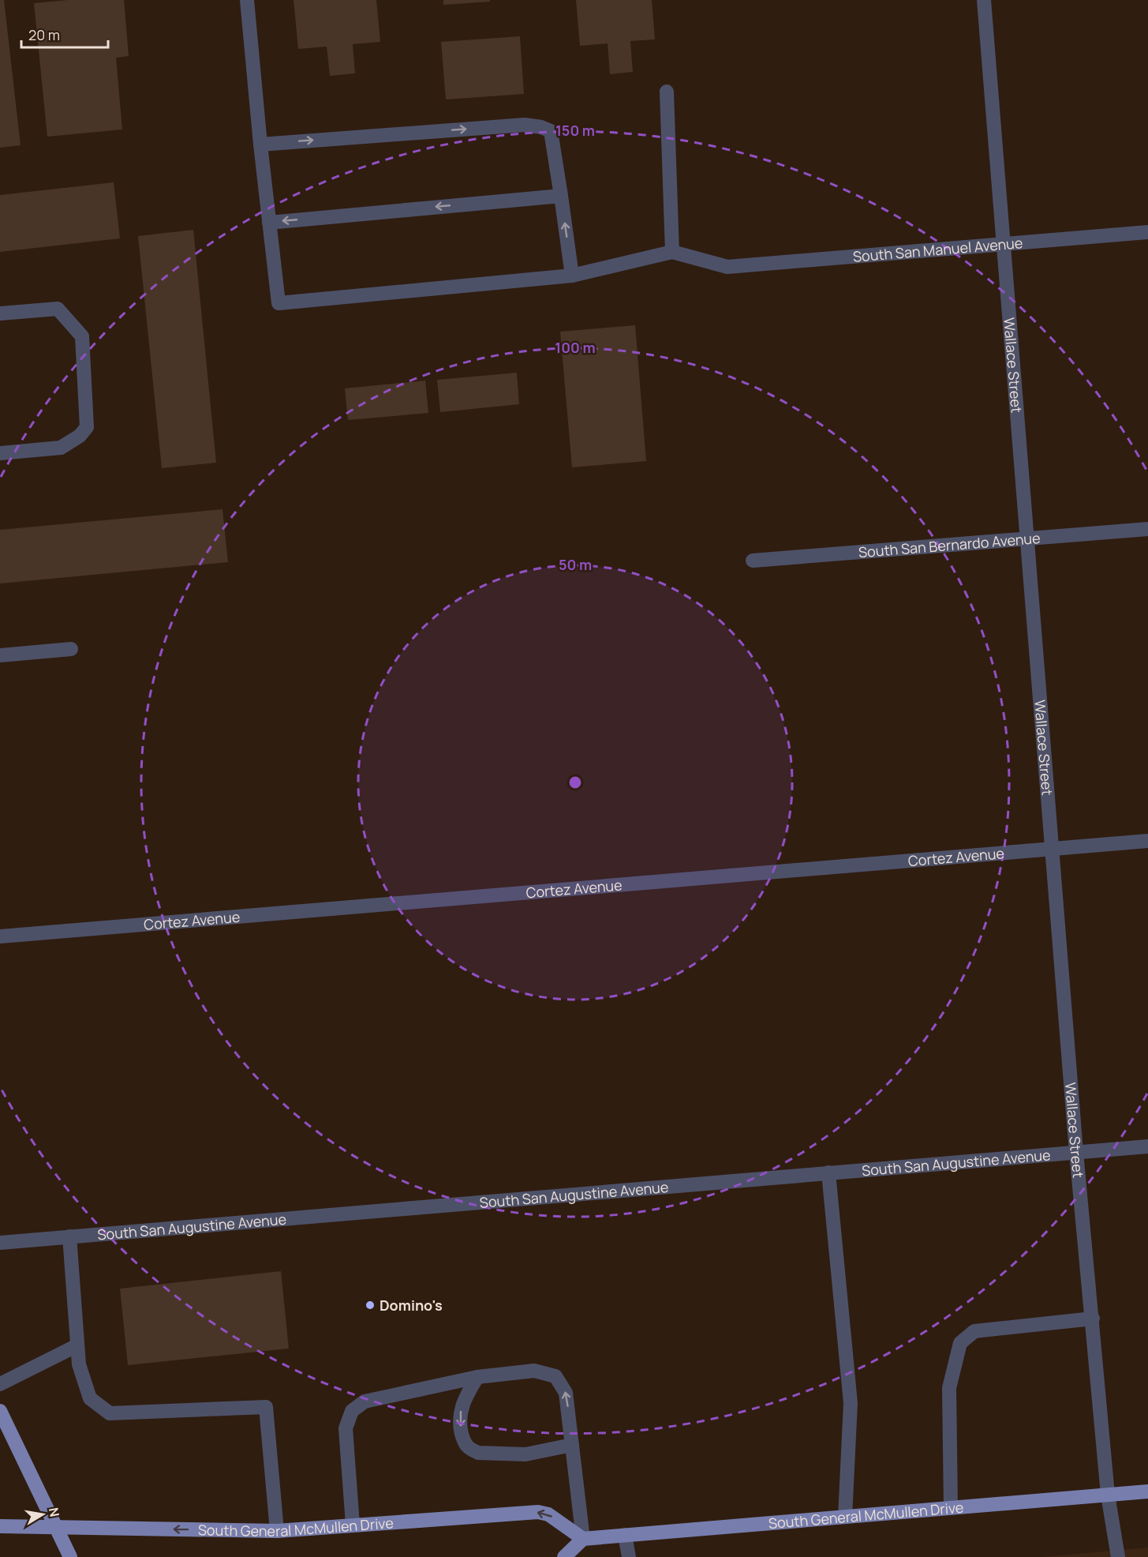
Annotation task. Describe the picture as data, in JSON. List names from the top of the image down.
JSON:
{
  "streets": {
    "main road": ["South General McMullen Drive"],
    "street": [
      "South San Manuel Avenue",
      "Wallace Street",
      "South San Bernardo Avenue",
      "Cortez Avenue",
      "South San Augustine Avenue"
    ]
  },
  "crossings": [
    ["South San Manuel Avenue", "Wallace Street"],
    ["Wallace Street", "South San Bernardo Avenue"],
    ["Wallace Street", "Cortez Avenue"],
    ["Wallace Street", "South San Augustine Avenue"],
    ["Wallace Street", "South General McMullen Drive"]
  ],
  "one_way": ["South General McMullen Drive"],
  "places": ["Domino's"],
  "scale_bar": "20 m",
  "north": "right",
  "rings": ["150 m", "100 m", "50 m"]
}
